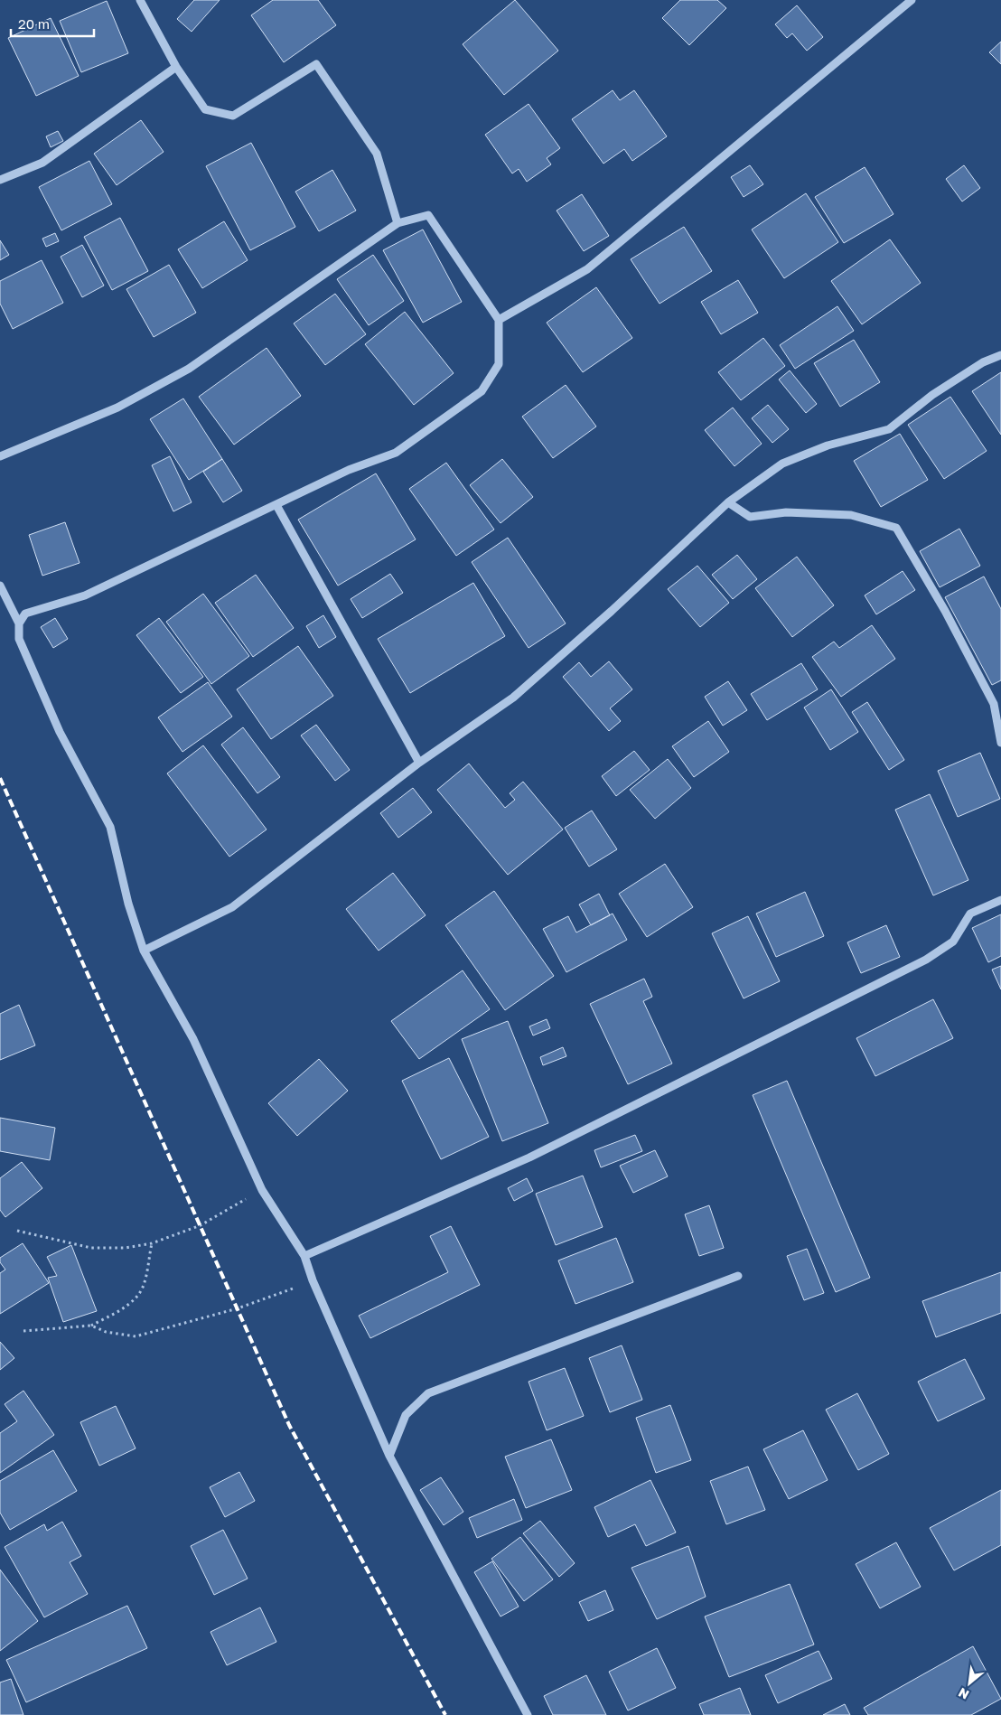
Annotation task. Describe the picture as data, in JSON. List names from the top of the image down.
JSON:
{
  "scale_bar": "20 m",
  "north": "bottom left"
}
